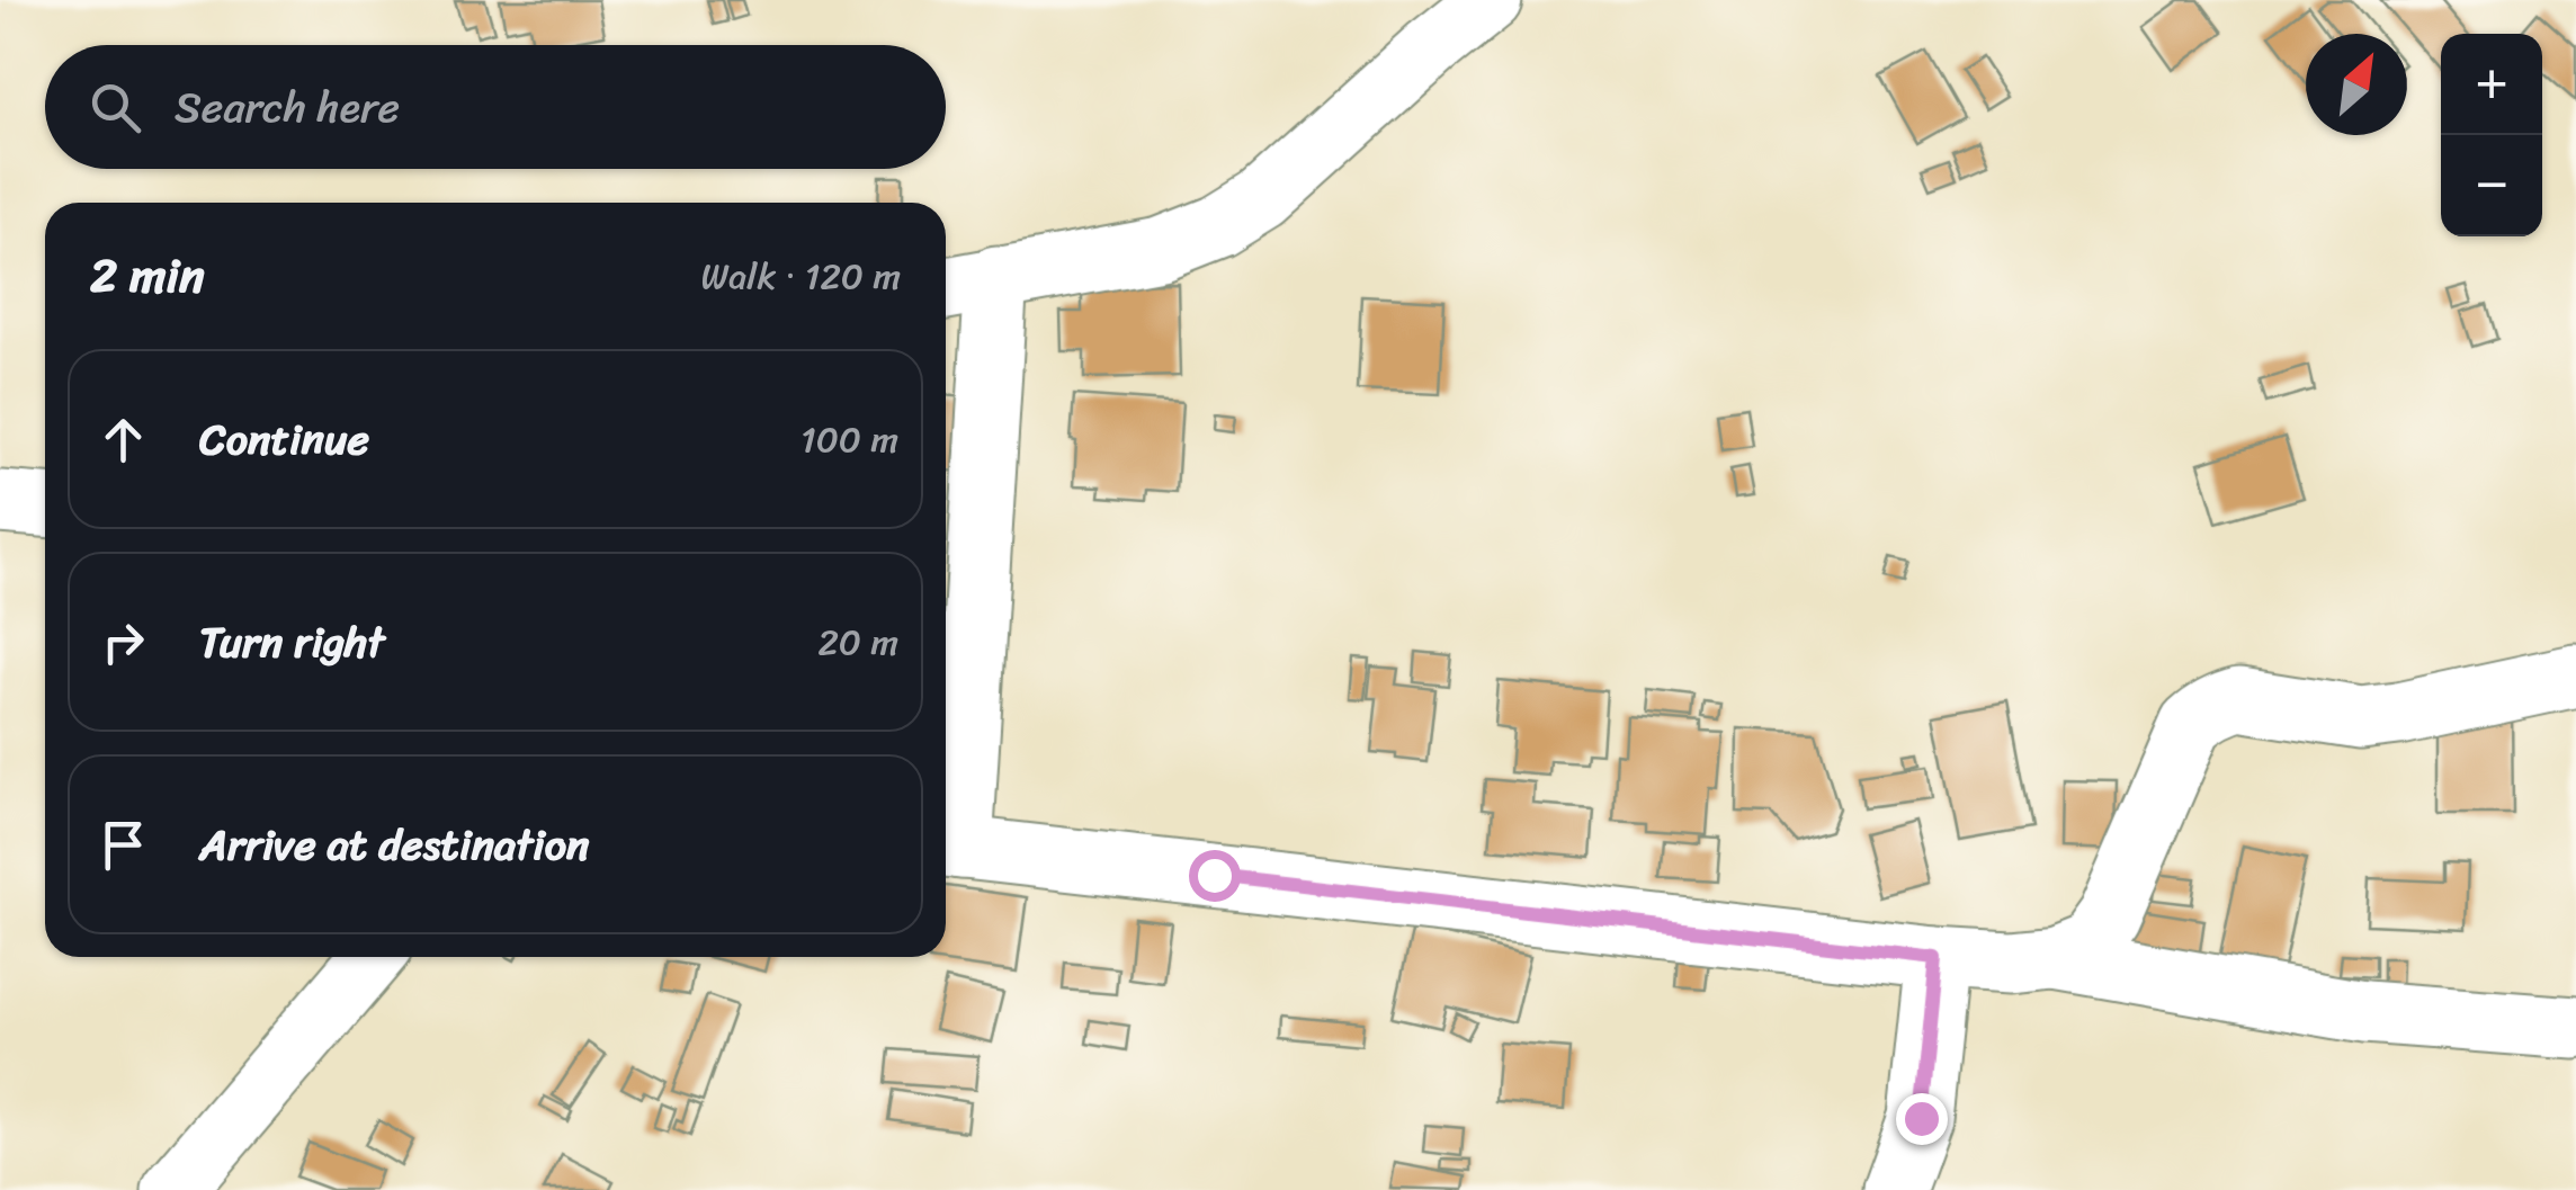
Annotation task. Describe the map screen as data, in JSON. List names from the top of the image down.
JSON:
{
  "north": "top right",
  "page": {
    "map_buttons": ["+", "−"],
    "search": "Search here",
    "heading": ["2 min", "Walk · 120 m"],
    "list": [
      ["Continue", "100 m"],
      ["Turn right", "20 m"],
      "Arrive at destination"
    ]
  }
}
